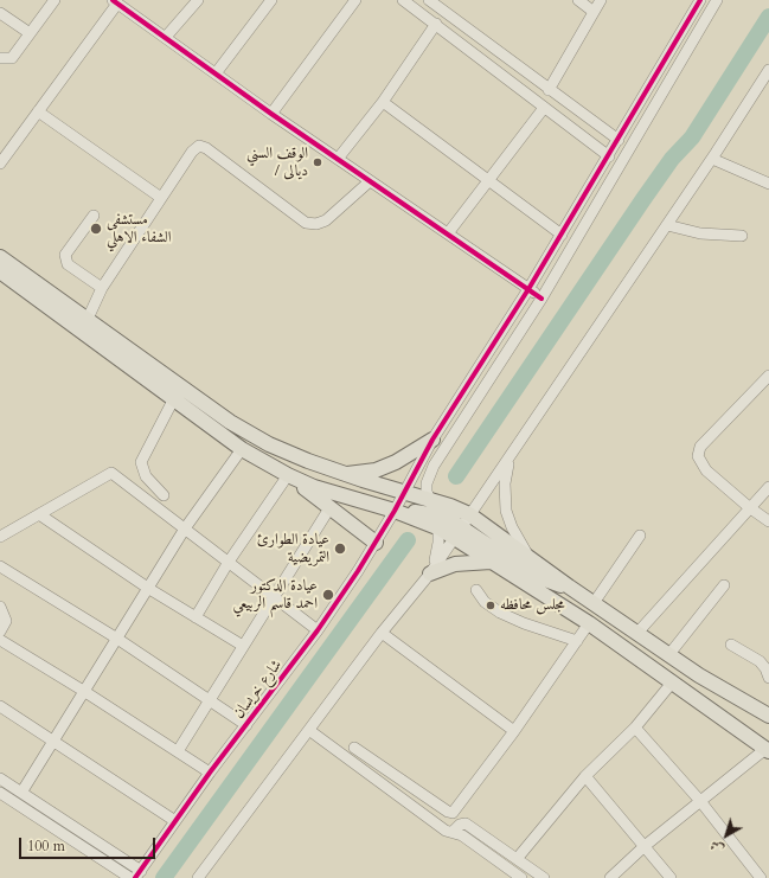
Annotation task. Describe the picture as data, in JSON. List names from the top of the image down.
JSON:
{
  "streets": {
    "street": ["شارع خريسان"]
  },
  "places": [
    "الوقف السني / ديالى",
    "مستشفى الشفاء الاهلي",
    "عيادة الطوارئ التمريضية",
    "عيادة الدكتور احمد قاسم الربيعي",
    "مجلس محافظه"
  ],
  "scale_bar": "100 m",
  "north": "bottom left"
}
